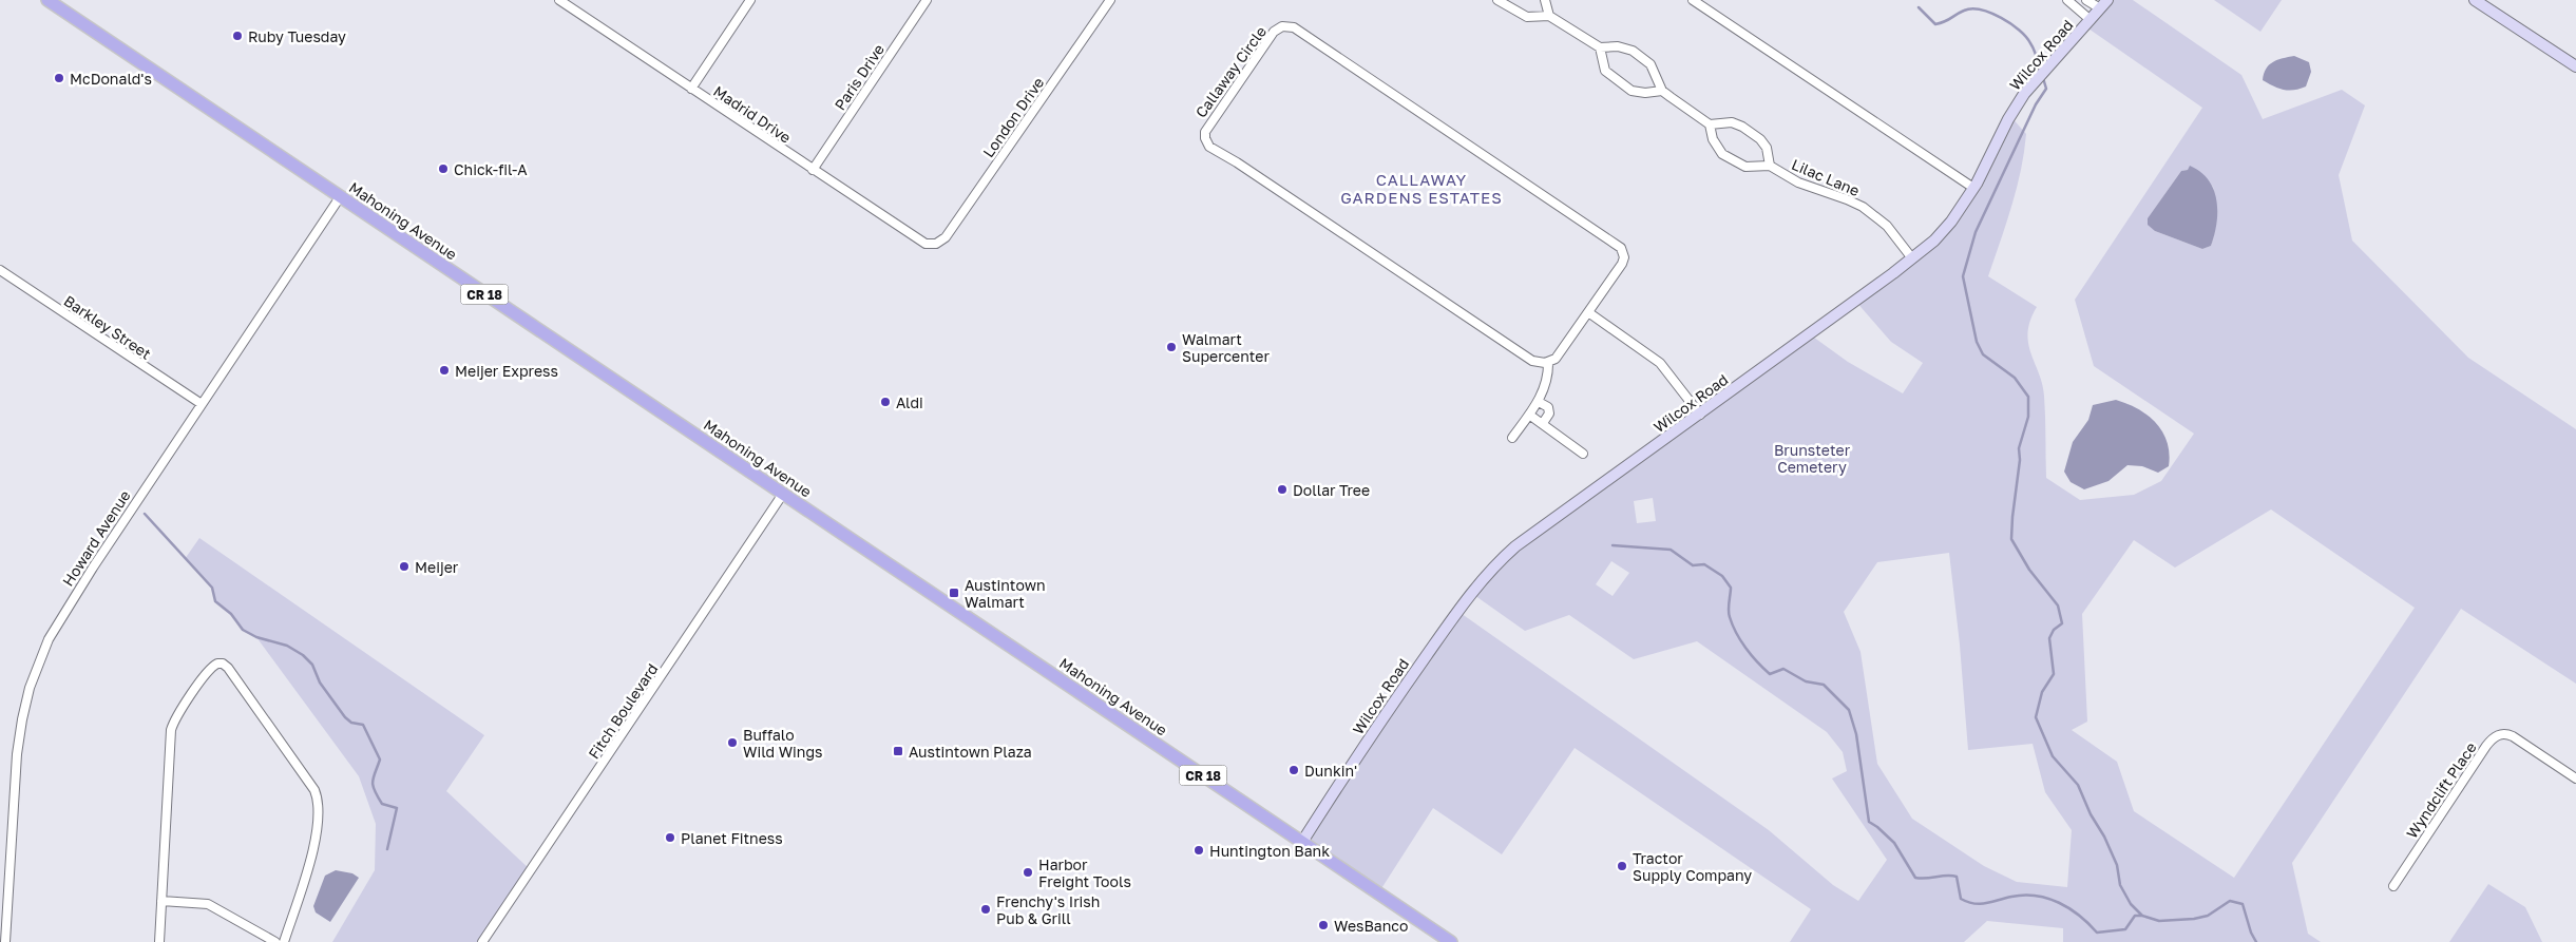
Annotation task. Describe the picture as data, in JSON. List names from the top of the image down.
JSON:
{
  "streets": {
    "main road": ["Mahoning Avenue", "CR 18"],
    "street": [
      "Wilcox Road",
      "Callaway Circle",
      "Paris Drive",
      "Madrid Drive",
      "London Drive",
      "Lilac Lane",
      "Barkley Street",
      "Howard Avenue",
      "Fitch Boulevard",
      "Wyndclift Place"
    ]
  },
  "crossings": [
    ["Wilcox Road", "Lilac Lane"],
    ["Wilcox Road", "Mahoning Avenue"],
    ["Paris Drive", "Madrid Drive"],
    ["Madrid Drive", "London Drive"],
    ["Mahoning Avenue", "Howard Avenue"],
    ["Mahoning Avenue", "Fitch Boulevard"],
    ["Barkley Street", "Howard Avenue"]
  ],
  "districts": ["CALLAWAY GARDENS ESTATES"],
  "parks": ["Brunsteter Cemetery"],
  "places": {
    "other": [
      "Ruby Tuesday",
      "McDonald's",
      "Chick-fil-A",
      "Walmart Supercenter",
      "Meijer Express",
      "Aldi",
      "Dollar Tree",
      "Meijer",
      "Buffalo Wild Wings",
      "Dunkin'",
      "Planet Fitness",
      "Huntington Bank",
      "Tractor Supply Company",
      "Harbor Freight Tools",
      "Frenchy's Irish Pub & Grill",
      "WesBanco"
    ],
    "transit": ["Austintown Walmart", "Austintown Plaza"]
  }
}
